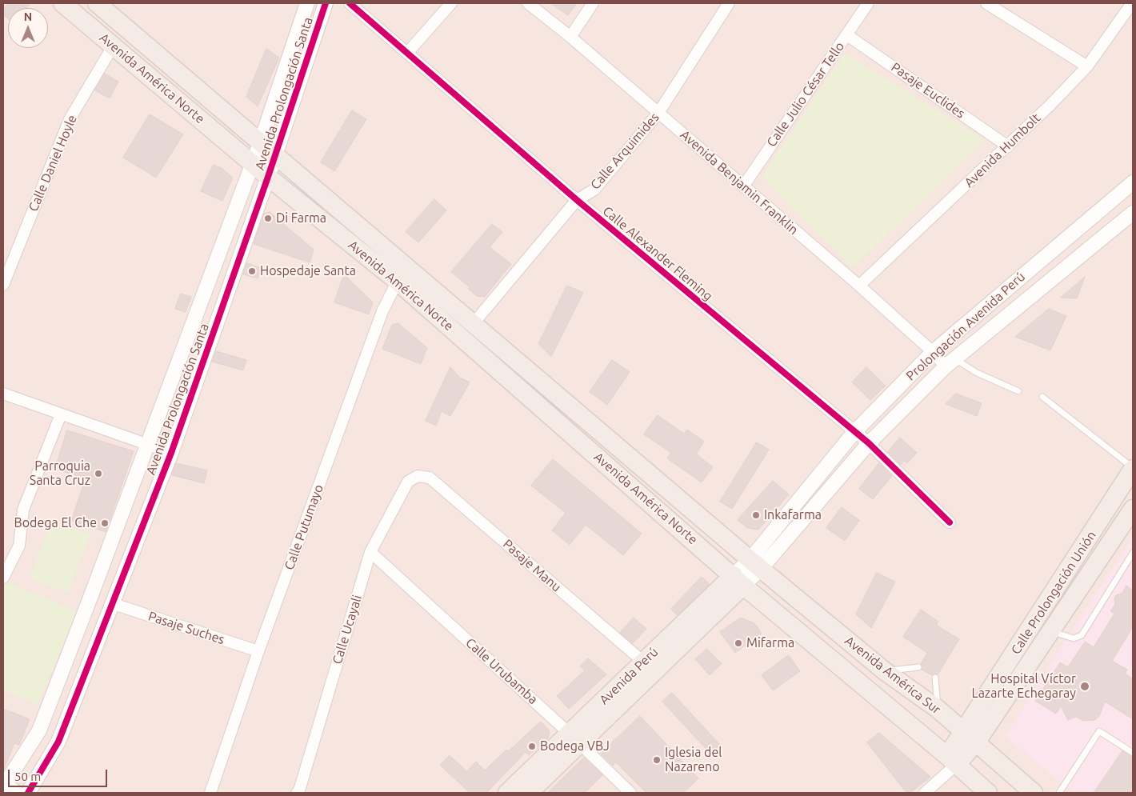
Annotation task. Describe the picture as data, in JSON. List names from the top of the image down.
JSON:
{
  "streets": {
    "main road": [
      "Avenida América Norte",
      "Calle Prolongación Unión",
      "Avenida América Sur",
      "Avenida Perú"
    ],
    "street": [
      "Pasaje Euclides",
      "Avenida Prolongación Santa",
      "Calle Julio César Tello",
      "Avenida Humbolt",
      "Calle Arquimides",
      "Calle Daniel Hoyle",
      "Avenida Benjamin Franklin",
      "Calle Alexander Fleming",
      "Prolongación Avenida Perú",
      "Calle Putumayo",
      "Pasaje Manu",
      "Pasaje Suches",
      "Calle Ucayali",
      "Calle Urubamba"
    ]
  },
  "crossings": [
    ["Avenida América Norte", "Avenida Prolongación Santa"],
    ["Avenida América Norte", "Calle Arquimides"],
    ["Avenida América Norte", "Calle Daniel Hoyle"],
    ["Avenida América Norte", "Prolongación Avenida Perú"],
    ["Avenida América Norte", "Calle Putumayo"],
    ["Avenida América Norte", "Avenida América Sur"],
    ["Avenida América Norte", "Avenida Perú"],
    ["Pasaje Euclides", "Calle Julio César Tello"],
    ["Pasaje Euclides", "Avenida Humbolt"],
    ["Avenida Prolongación Santa", "Pasaje Suches"],
    ["Calle Julio César Tello", "Avenida Benjamin Franklin"],
    ["Avenida Humbolt", "Avenida Benjamin Franklin"],
    ["Calle Arquimides", "Avenida Benjamin Franklin"],
    ["Calle Arquimides", "Calle Alexander Fleming"],
    ["Avenida Benjamin Franklin", "Prolongación Avenida Perú"],
    ["Calle Alexander Fleming", "Prolongación Avenida Perú"],
    ["Prolongación Avenida Perú", "Avenida América Sur"],
    ["Prolongación Avenida Perú", "Avenida Perú"],
    ["Calle Putumayo", "Pasaje Suches"],
    ["Pasaje Manu", "Calle Ucayali"],
    ["Pasaje Manu", "Avenida Perú"],
    ["Calle Prolongación Unión", "Avenida América Sur"],
    ["Calle Ucayali", "Calle Urubamba"],
    ["Calle Urubamba", "Avenida Perú"],
    ["Avenida América Sur", "Avenida Perú"]
  ],
  "places": [
    "Di Farma",
    "Hospedaje Santa",
    "Parroquia Santa Cruz",
    "Inkafarma",
    "Bodega El Che",
    "Mifarma",
    "Hospital Víctor Lazarte Echegaray",
    "Bodega VBJ",
    "Iglesia del Nazareno"
  ],
  "scale_bar": "50 m",
  "north": "top"
}
